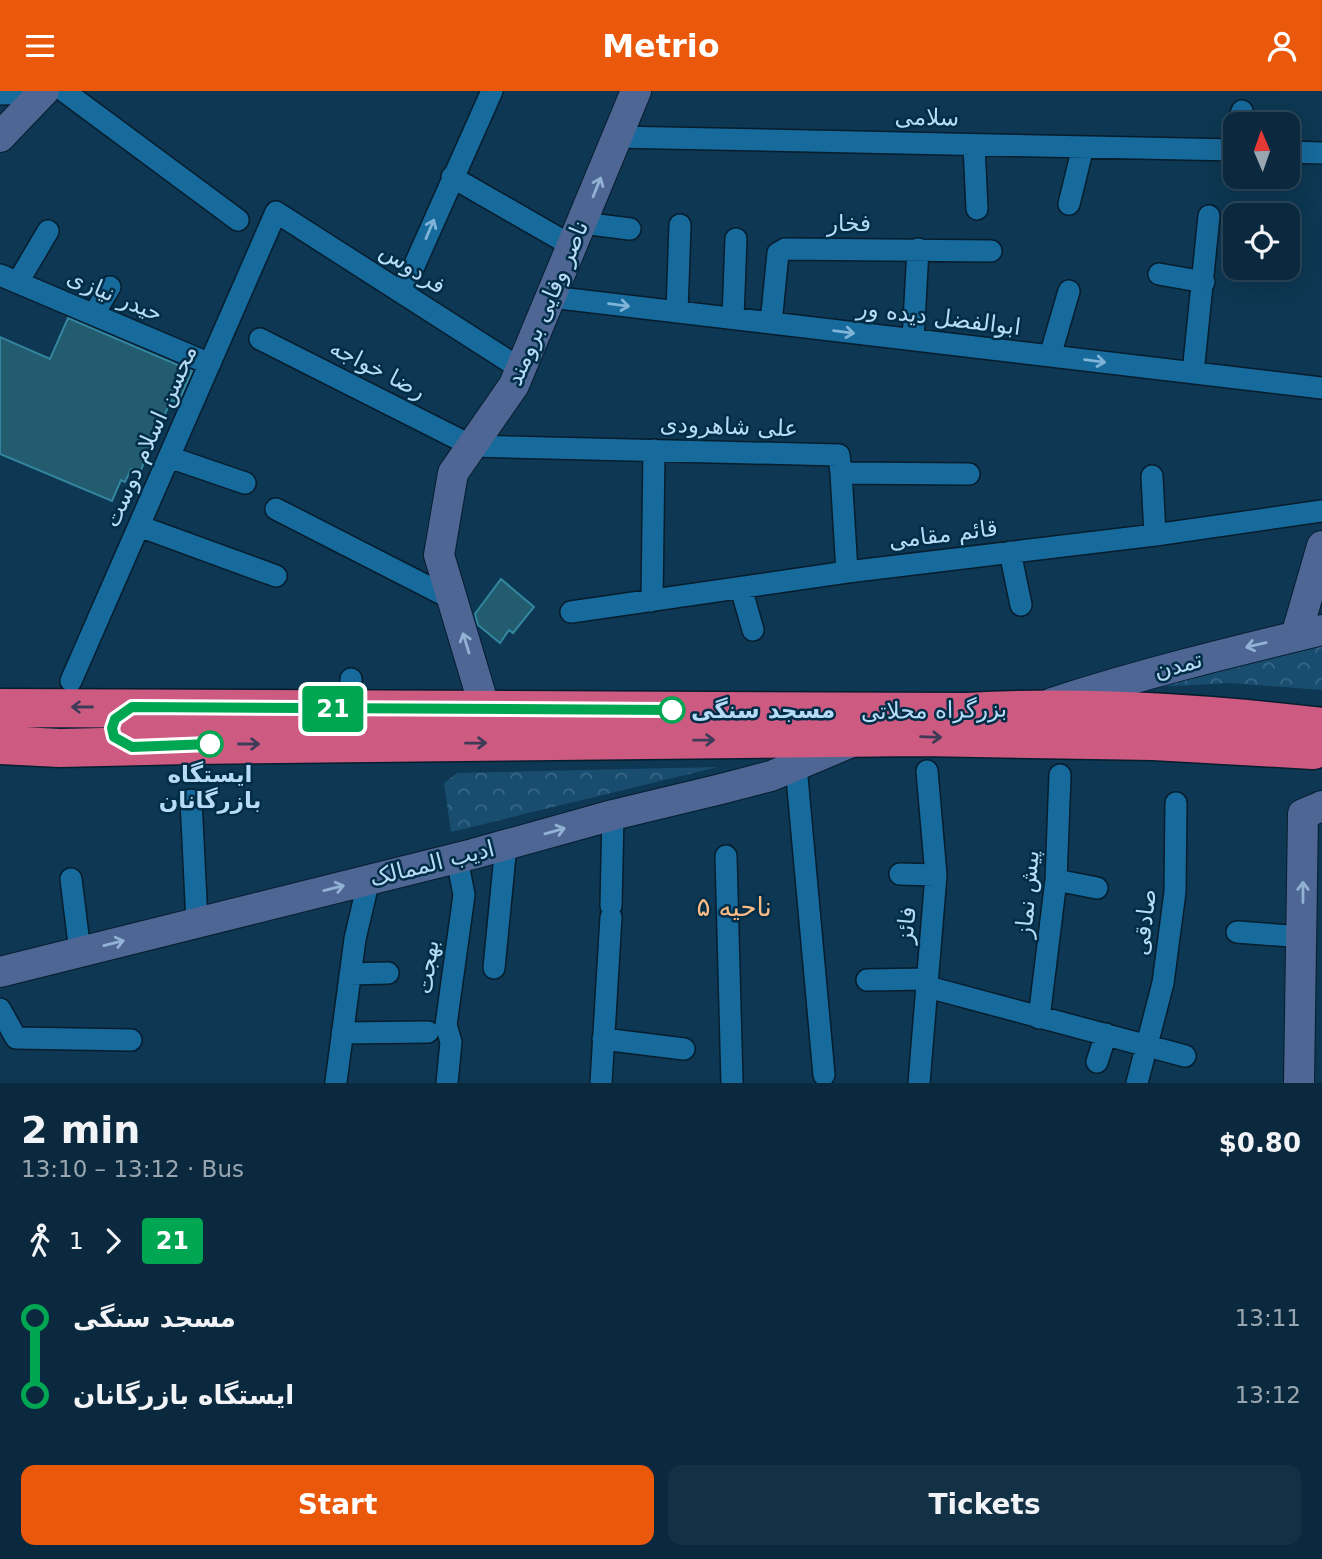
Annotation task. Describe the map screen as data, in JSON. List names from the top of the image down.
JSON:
{
  "streets": {
    "highway": ["بزرگراه محلاتی"],
    "main road": ["ناصر وفایی برومند", "تمدن", "ادیب الممالک"],
    "street": [
      "سلامی",
      "فخار",
      "فردوس",
      "حیدر نیازی",
      "ابوالفضل دیده ور",
      "رضا خواجه",
      "علی شاهرودی",
      "محسن اسلام دوست",
      "قائم مقامی",
      "پیش نماز",
      "صادقی",
      "فائز",
      "بهجت"
    ]
  },
  "crossings": [
    ["سلامی", "ناصر وفایی برومند"],
    ["فخار", "ابوالفضل دیده ور"],
    ["فردوس", "ناصر وفایی برومند"],
    ["فردوس", "محسن اسلام دوست"],
    ["حیدر نیازی", "محسن اسلام دوست"],
    ["ناصر وفایی برومند", "ابوالفضل دیده ور"],
    ["ناصر وفایی برومند", "رضا خواجه"],
    ["ناصر وفایی برومند", "علی شاهرودی"],
    ["ناصر وفایی برومند", "بزرگراه محلاتی"],
    ["رضا خواجه", "علی شاهرودی"],
    ["تمدن", "بزرگراه محلاتی"],
    ["بزرگراه محلاتی", "ادیب الممالک"],
    ["ادیب الممالک", "بهجت"]
  ],
  "one_way": ["تمدن", "ادیب الممالک"],
  "districts": ["ناحیه ۵"],
  "places": ["مسجد سنگی", "ایستگاه بازرگانان"],
  "lines": ["bus line 21"],
  "north": "top",
  "page": {
    "header": "Metrio",
    "on_map": "21",
    "heading": ["2 min", "13:10 – 13:12 · Bus", "$0.80"],
    "legs": ["1", "21"],
    "list": [
      {
        "name": "مسجد سنگی",
        "value": "13:11"
      },
      {
        "name": "ایستگاه بازرگانان",
        "value": "13:12"
      }
    ],
    "buttons": ["Start", "Tickets"]
  }
}
